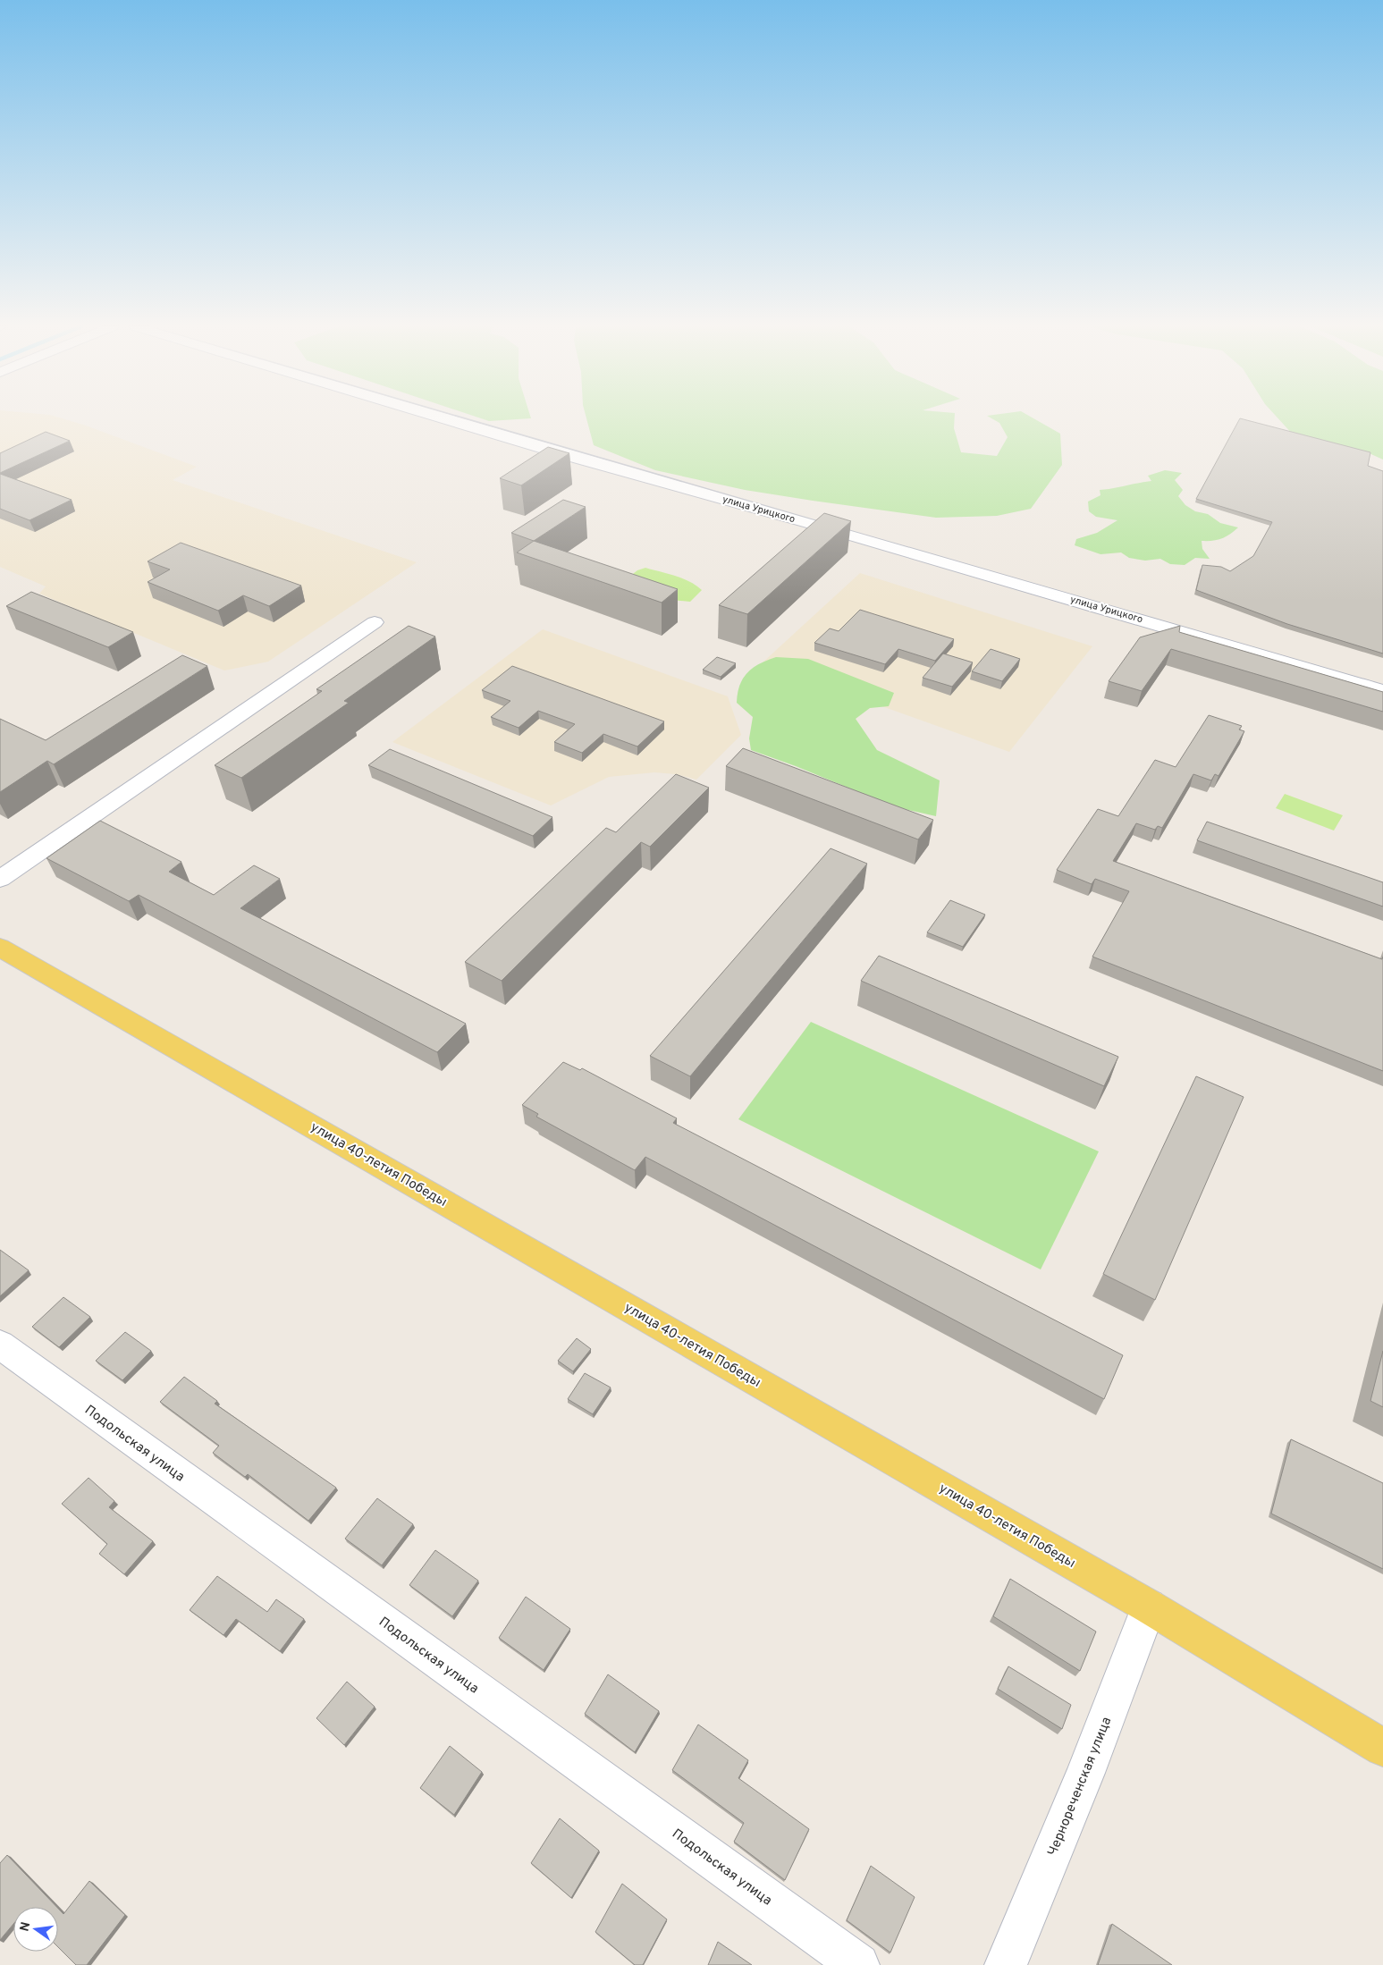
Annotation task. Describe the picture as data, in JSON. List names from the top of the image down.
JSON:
{
  "streets": {
    "main road": ["улица 40-летия Победы"],
    "street": ["улица Урицкого", "Подольская улица", "Чернореченская улица"]
  },
  "crossings": [
    ["улица 40-летия Победы", "Чернореченская улица"]
  ],
  "north": "left"
}
